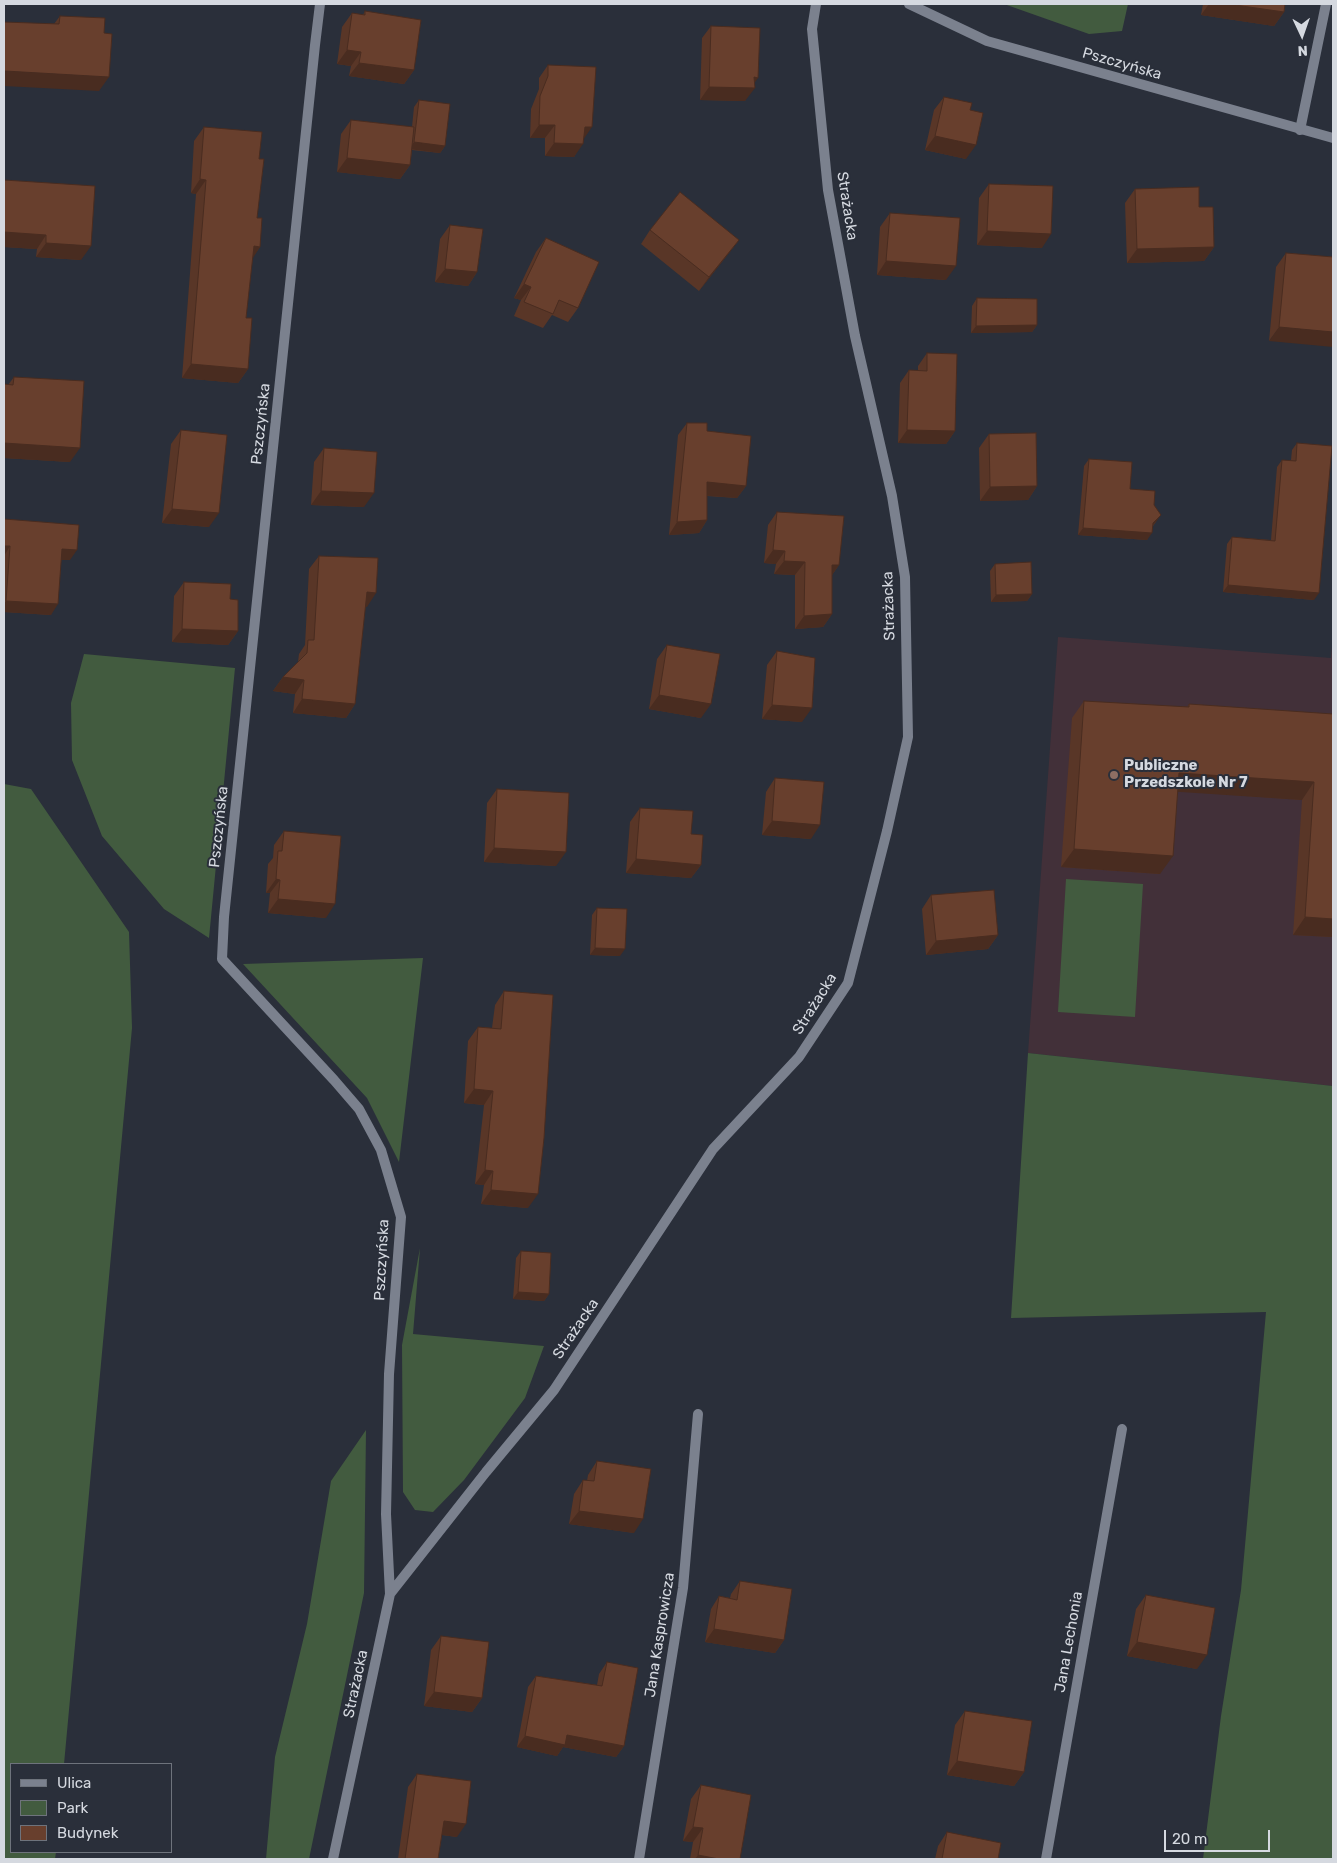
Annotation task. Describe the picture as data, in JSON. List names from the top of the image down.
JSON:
{
  "streets": {
    "street": [
      "Pszczyńska",
      "Strażacka",
      "Jana Kasprowicza",
      "Jana Lechonia"
    ]
  },
  "crossings": [
    ["Pszczyńska", "Strażacka"]
  ],
  "places": ["Publiczne Przedszkole Nr 7"],
  "legend": ["Ulica", "Park", "Budynek"],
  "scale_bar": "20 m",
  "north": "bottom"
}
